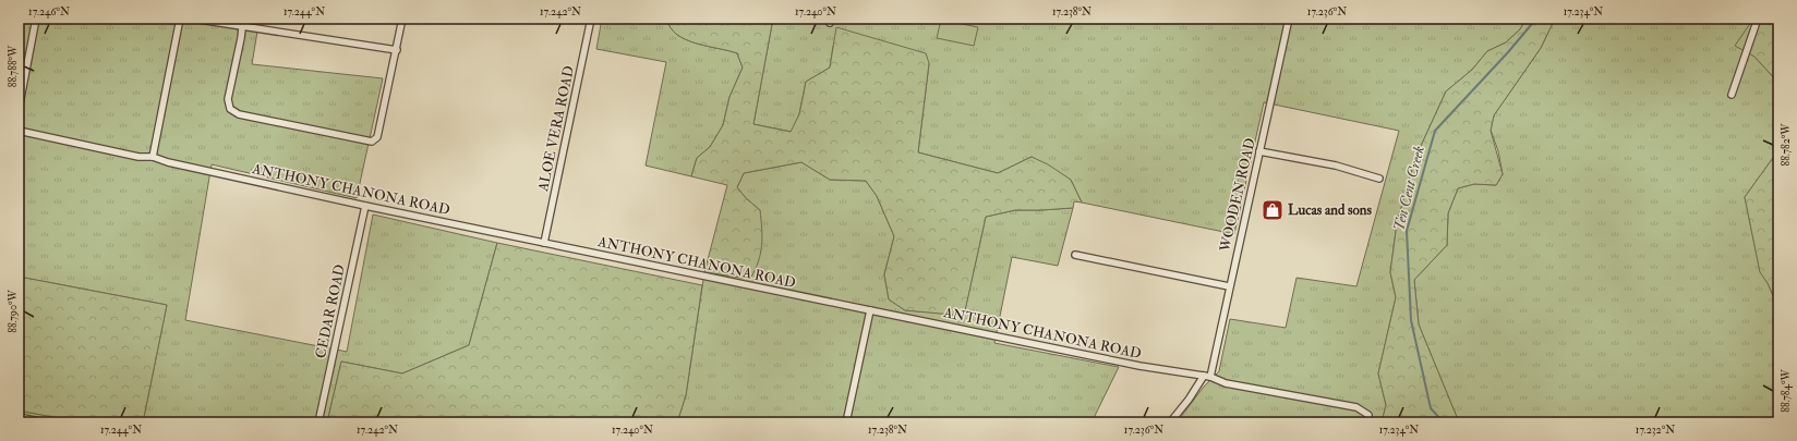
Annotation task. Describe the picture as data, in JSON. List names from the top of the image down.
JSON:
{
  "streets": {
    "street": [
      "ALOE VERA ROAD",
      "ANTHONY CHANONA ROAD",
      "WOODEN ROAD",
      "CEDAR ROAD"
    ]
  },
  "crossings": [
    ["ALOE VERA ROAD", "ANTHONY CHANONA ROAD"],
    ["ANTHONY CHANONA ROAD", "WOODEN ROAD"],
    ["ANTHONY CHANONA ROAD", "CEDAR ROAD"]
  ],
  "water": ["Ten Cent Creek"],
  "places": {
    "shop": ["Lucas and sons"]
  },
  "coordinates": [
    "17.246°N",
    "17.244°N",
    "17.242°N",
    "17.240°N",
    "17.238°N",
    "17.236°N",
    "17.234°N",
    "88.788°W",
    "88.782°W",
    "88.790°W",
    "88.784°W",
    "17.232°N"
  ]
}
